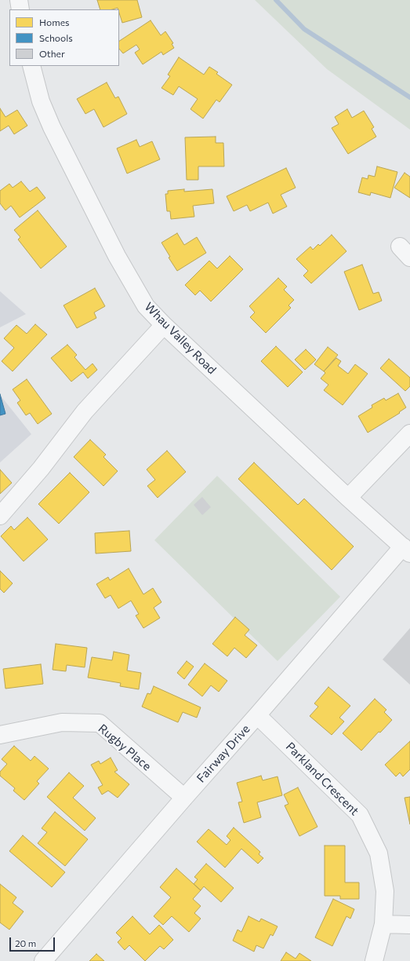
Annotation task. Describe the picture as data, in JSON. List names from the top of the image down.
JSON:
{
  "streets": {
    "street": [
      "Whau Valley Road",
      "Rugby Place",
      "Fairway Drive",
      "Parkland Crescent"
    ]
  },
  "crossings": [
    ["Whau Valley Road", "Fairway Drive"],
    ["Rugby Place", "Fairway Drive"],
    ["Fairway Drive", "Parkland Crescent"]
  ],
  "legend": ["Homes", "Schools", "Other"],
  "scale_bar": "20 m"
}
